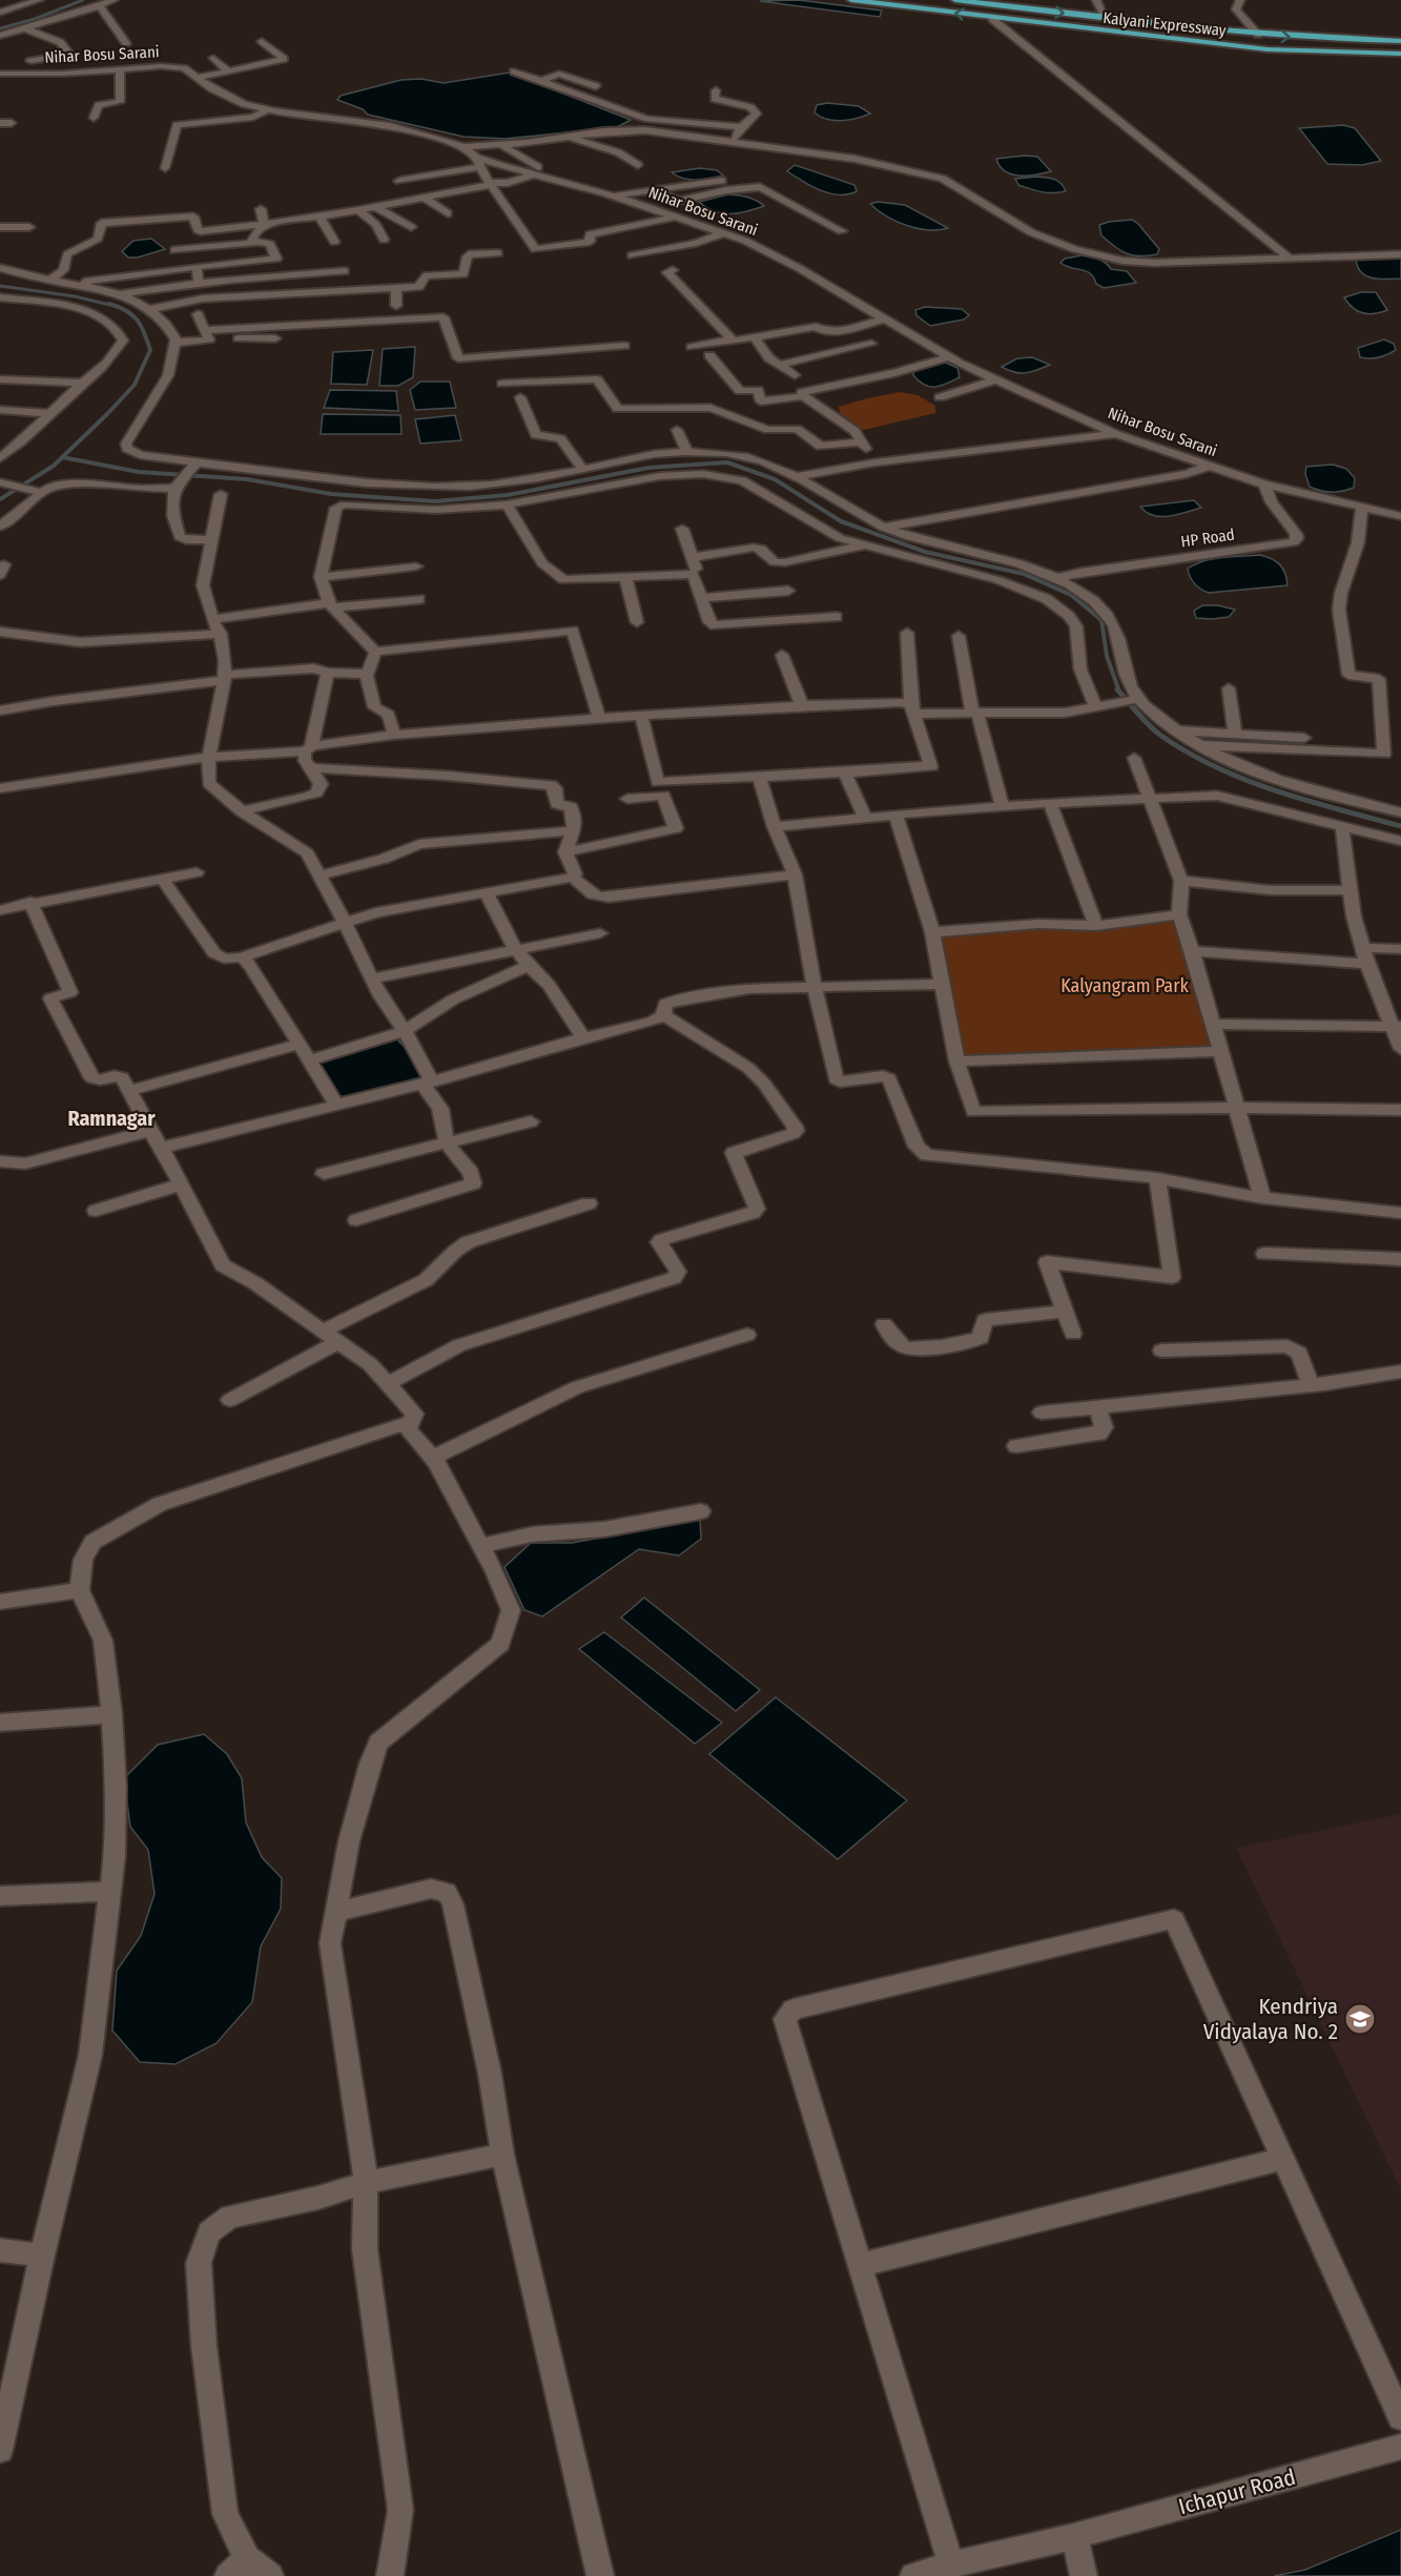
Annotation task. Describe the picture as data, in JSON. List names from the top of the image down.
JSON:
{
  "streets": {
    "highway": ["Kalyani Expressway"],
    "street": ["Nihar Bosu Sarani", "HP Road", "Ichapur Road"]
  },
  "crossings": [
    ["Nihar Bosu Sarani", "HP Road"]
  ],
  "districts": ["Ramnagar"],
  "parks": ["Kalyangram Park"],
  "places": {
    "school or university": ["Kendriya Vidyalaya No. 2"]
  }
}
